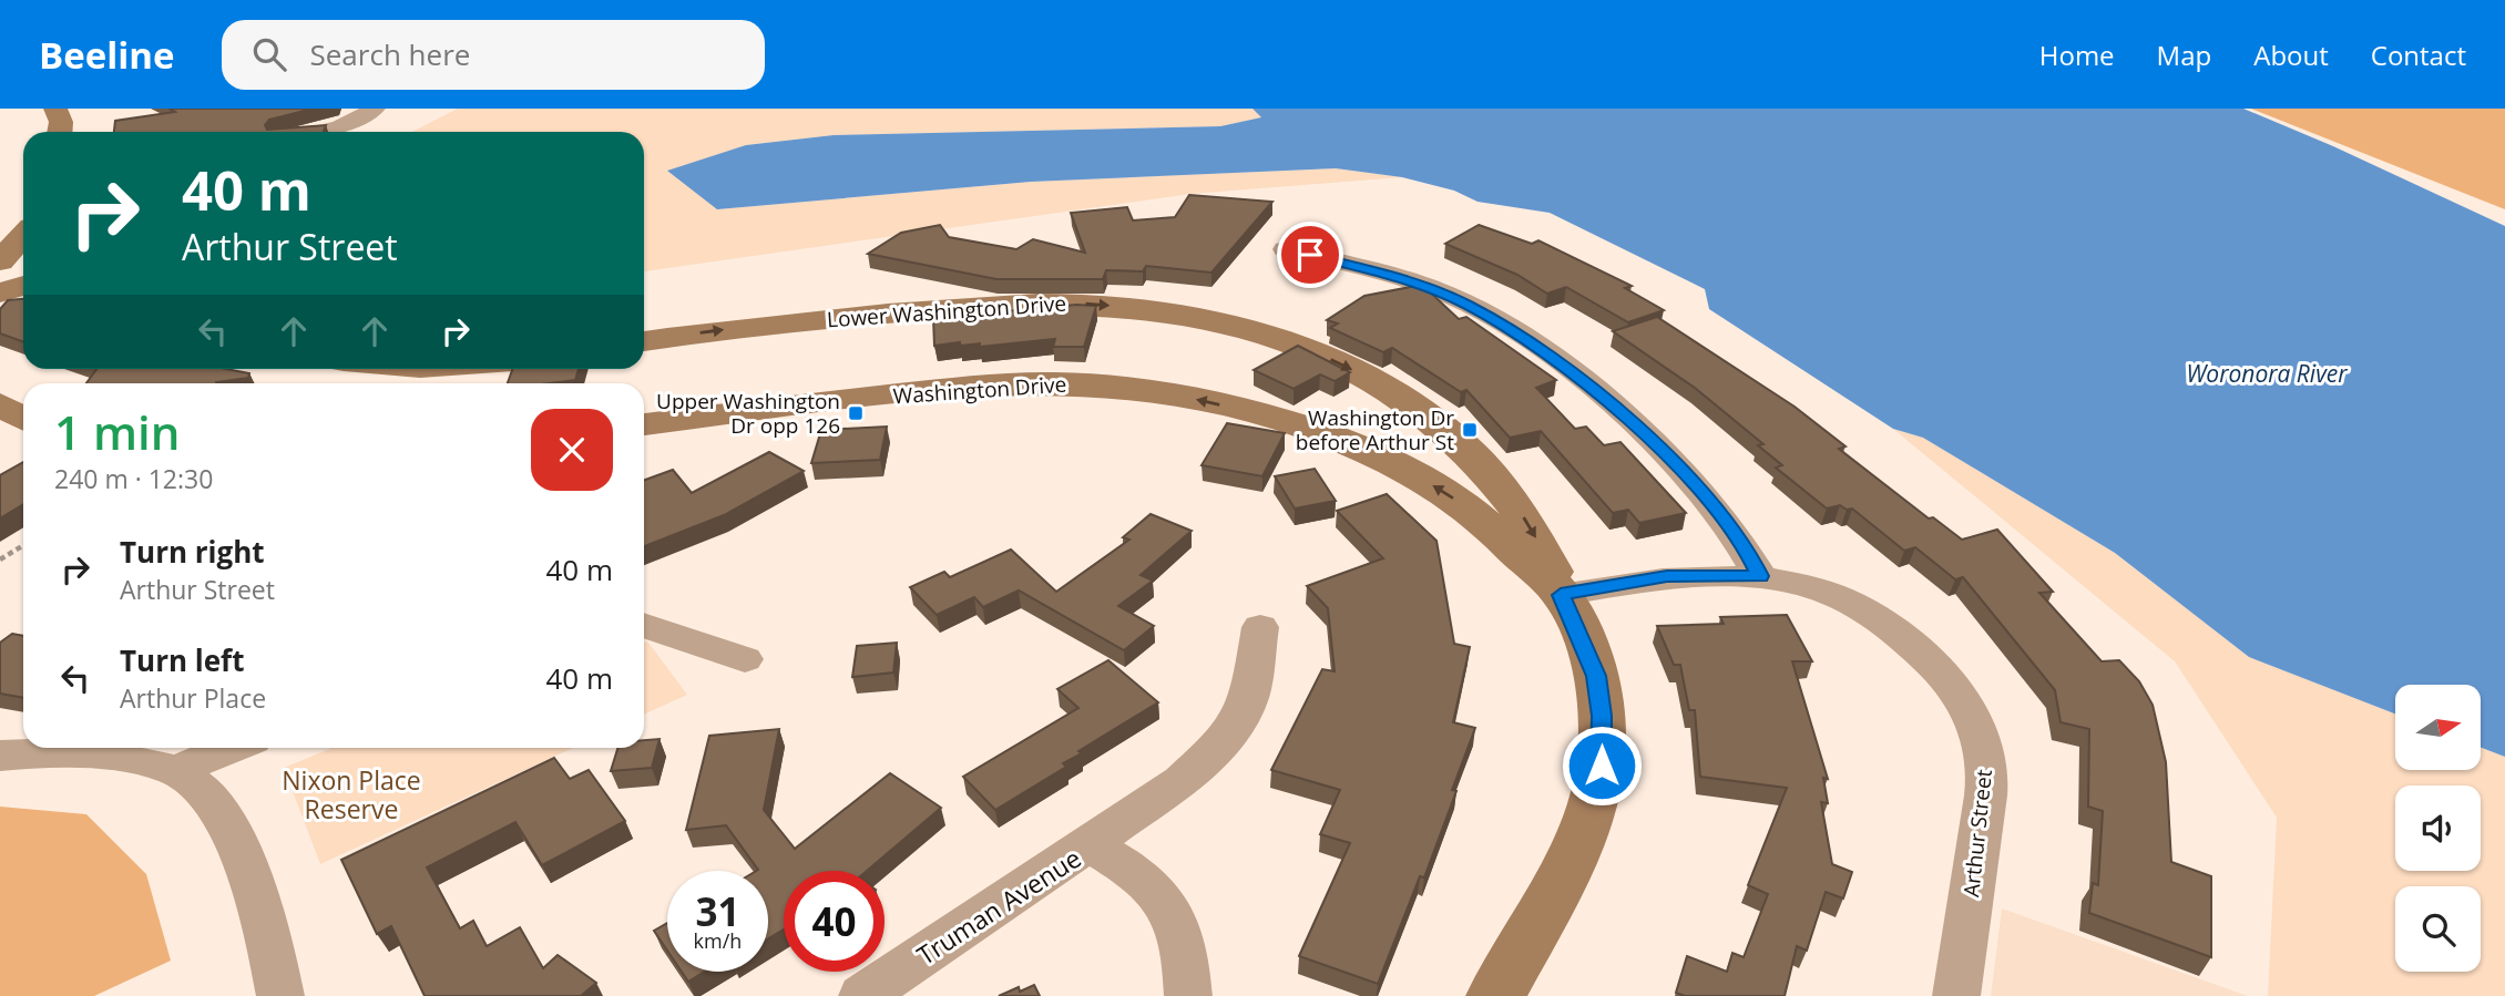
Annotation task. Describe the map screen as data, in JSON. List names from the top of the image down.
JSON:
{
  "streets": {
    "street": [
      "Lower Washington Drive",
      "Washington Drive",
      "Arthur Street",
      "Truman Avenue"
    ]
  },
  "crossings": [
    ["Lower Washington Drive", "Washington Drive"],
    ["Lower Washington Drive", "Arthur Street"],
    ["Washington Drive", "Arthur Street"]
  ],
  "one_way": ["Washington Drive"],
  "water": ["Woronora River"],
  "parks": ["Nixon Place Reserve"],
  "places": {
    "transit": ["Upper Washington Dr opp 126", "Washington Dr before Arthur St"]
  },
  "north": "right",
  "page": {
    "header": "Beeline",
    "search": "Search here",
    "nav": [
      "Home",
      "Map",
      "About",
      "Contact"
    ],
    "turn": ["40 m", "Arthur Street"],
    "heading": ["1 min", "240 m · 12:30"],
    "list": [
      {
        "name": "Turn right",
        "note": "Arthur Street",
        "value": "40 m"
      },
      {
        "name": "Turn left",
        "note": "Arthur Place",
        "value": "40 m"
      }
    ],
    "speed": "31 km/h",
    "limit": "40"
  }
}
